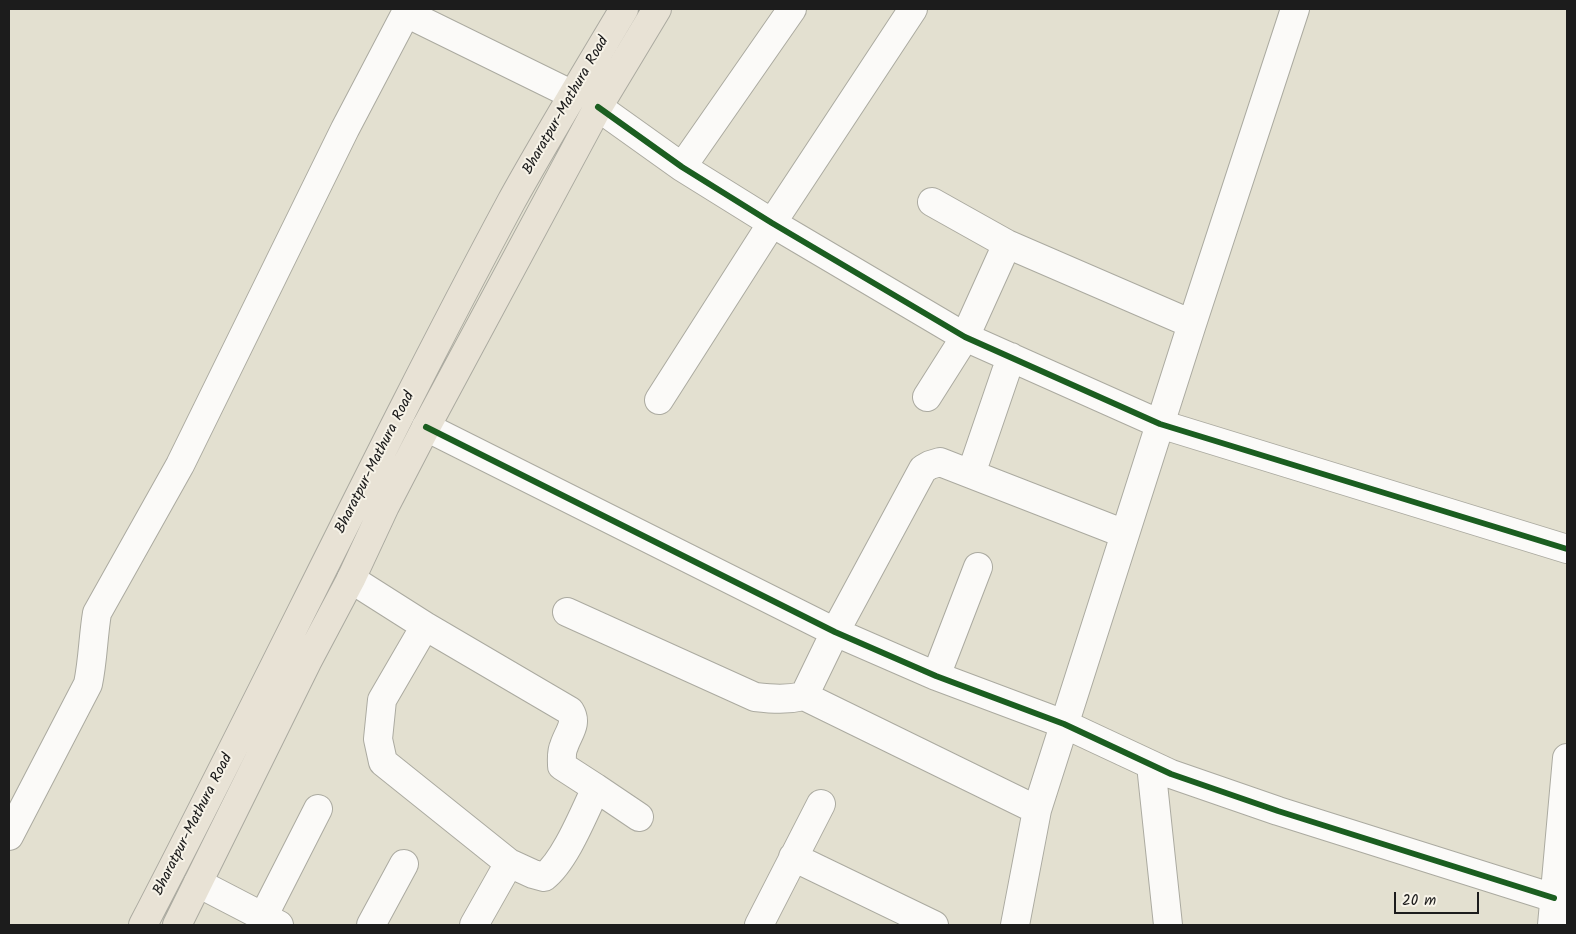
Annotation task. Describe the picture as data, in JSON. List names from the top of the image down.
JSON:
{
  "streets": {
    "highway": ["Bharatpur-Mathura Road"]
  },
  "scale_bar": "20 m"
}
